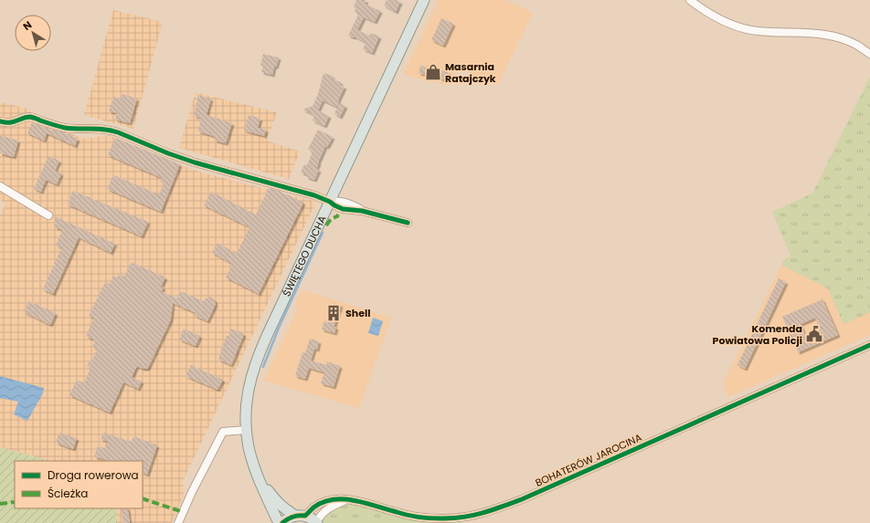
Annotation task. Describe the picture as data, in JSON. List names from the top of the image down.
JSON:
{
  "streets": {
    "main road": ["ŚWIĘTEGO DUCHA"],
    "street": ["BOHATERÓW JAROCINA"]
  },
  "places": {
    "shop": ["Masarnia Ratajczyk"],
    "building": ["Shell"],
    "public building": ["Komenda Powiatowa Policji"]
  },
  "legend": ["Droga rowerowa", "Ścieżka"],
  "north": "top left"
}
